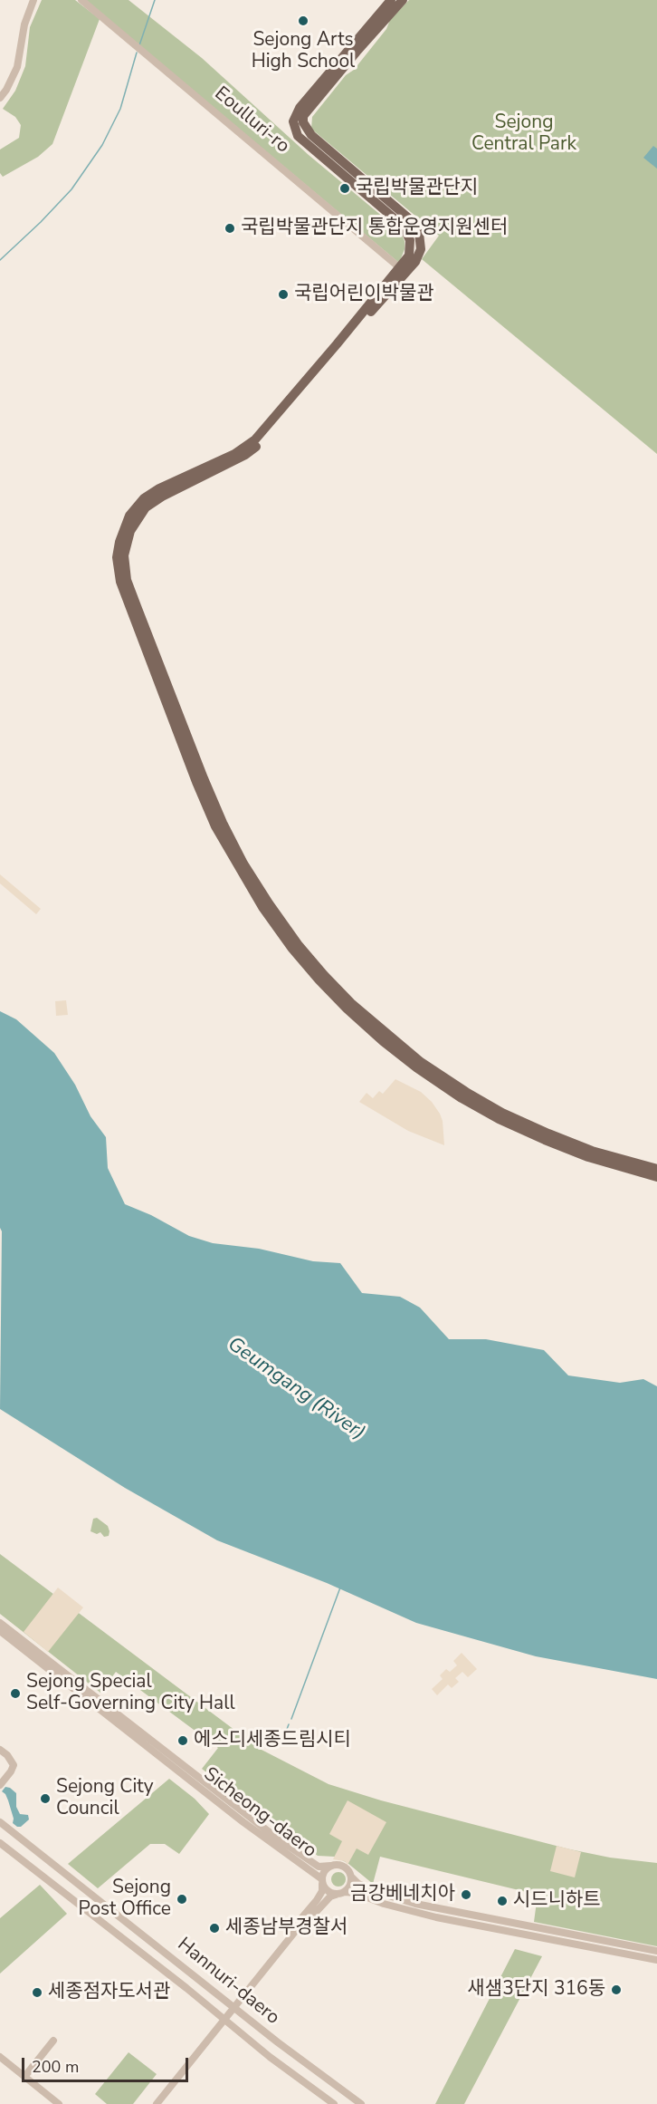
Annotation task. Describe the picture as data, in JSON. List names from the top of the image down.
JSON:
{
  "streets": {
    "street": ["Eoulluri-ro", "Sicheong-daero", "Hannuri-daero"]
  },
  "water": ["Geumgang (River)"],
  "parks": ["Sejong Central Park"],
  "places": [
    "Sejong Arts High School",
    "국립박물관단지",
    "국립박물관단지 통합운영지원센터",
    "국립어린이박물관",
    "Sejong Special Self-Governing City Hall",
    "에스디세종드림시티",
    "Sejong City Council",
    "금강베네치아",
    "Sejong Post Office",
    "시드니하트",
    "세종남부경찰서",
    "새샘3단지 316동",
    "세종점자도서관"
  ],
  "scale_bar": "200 m"
}
